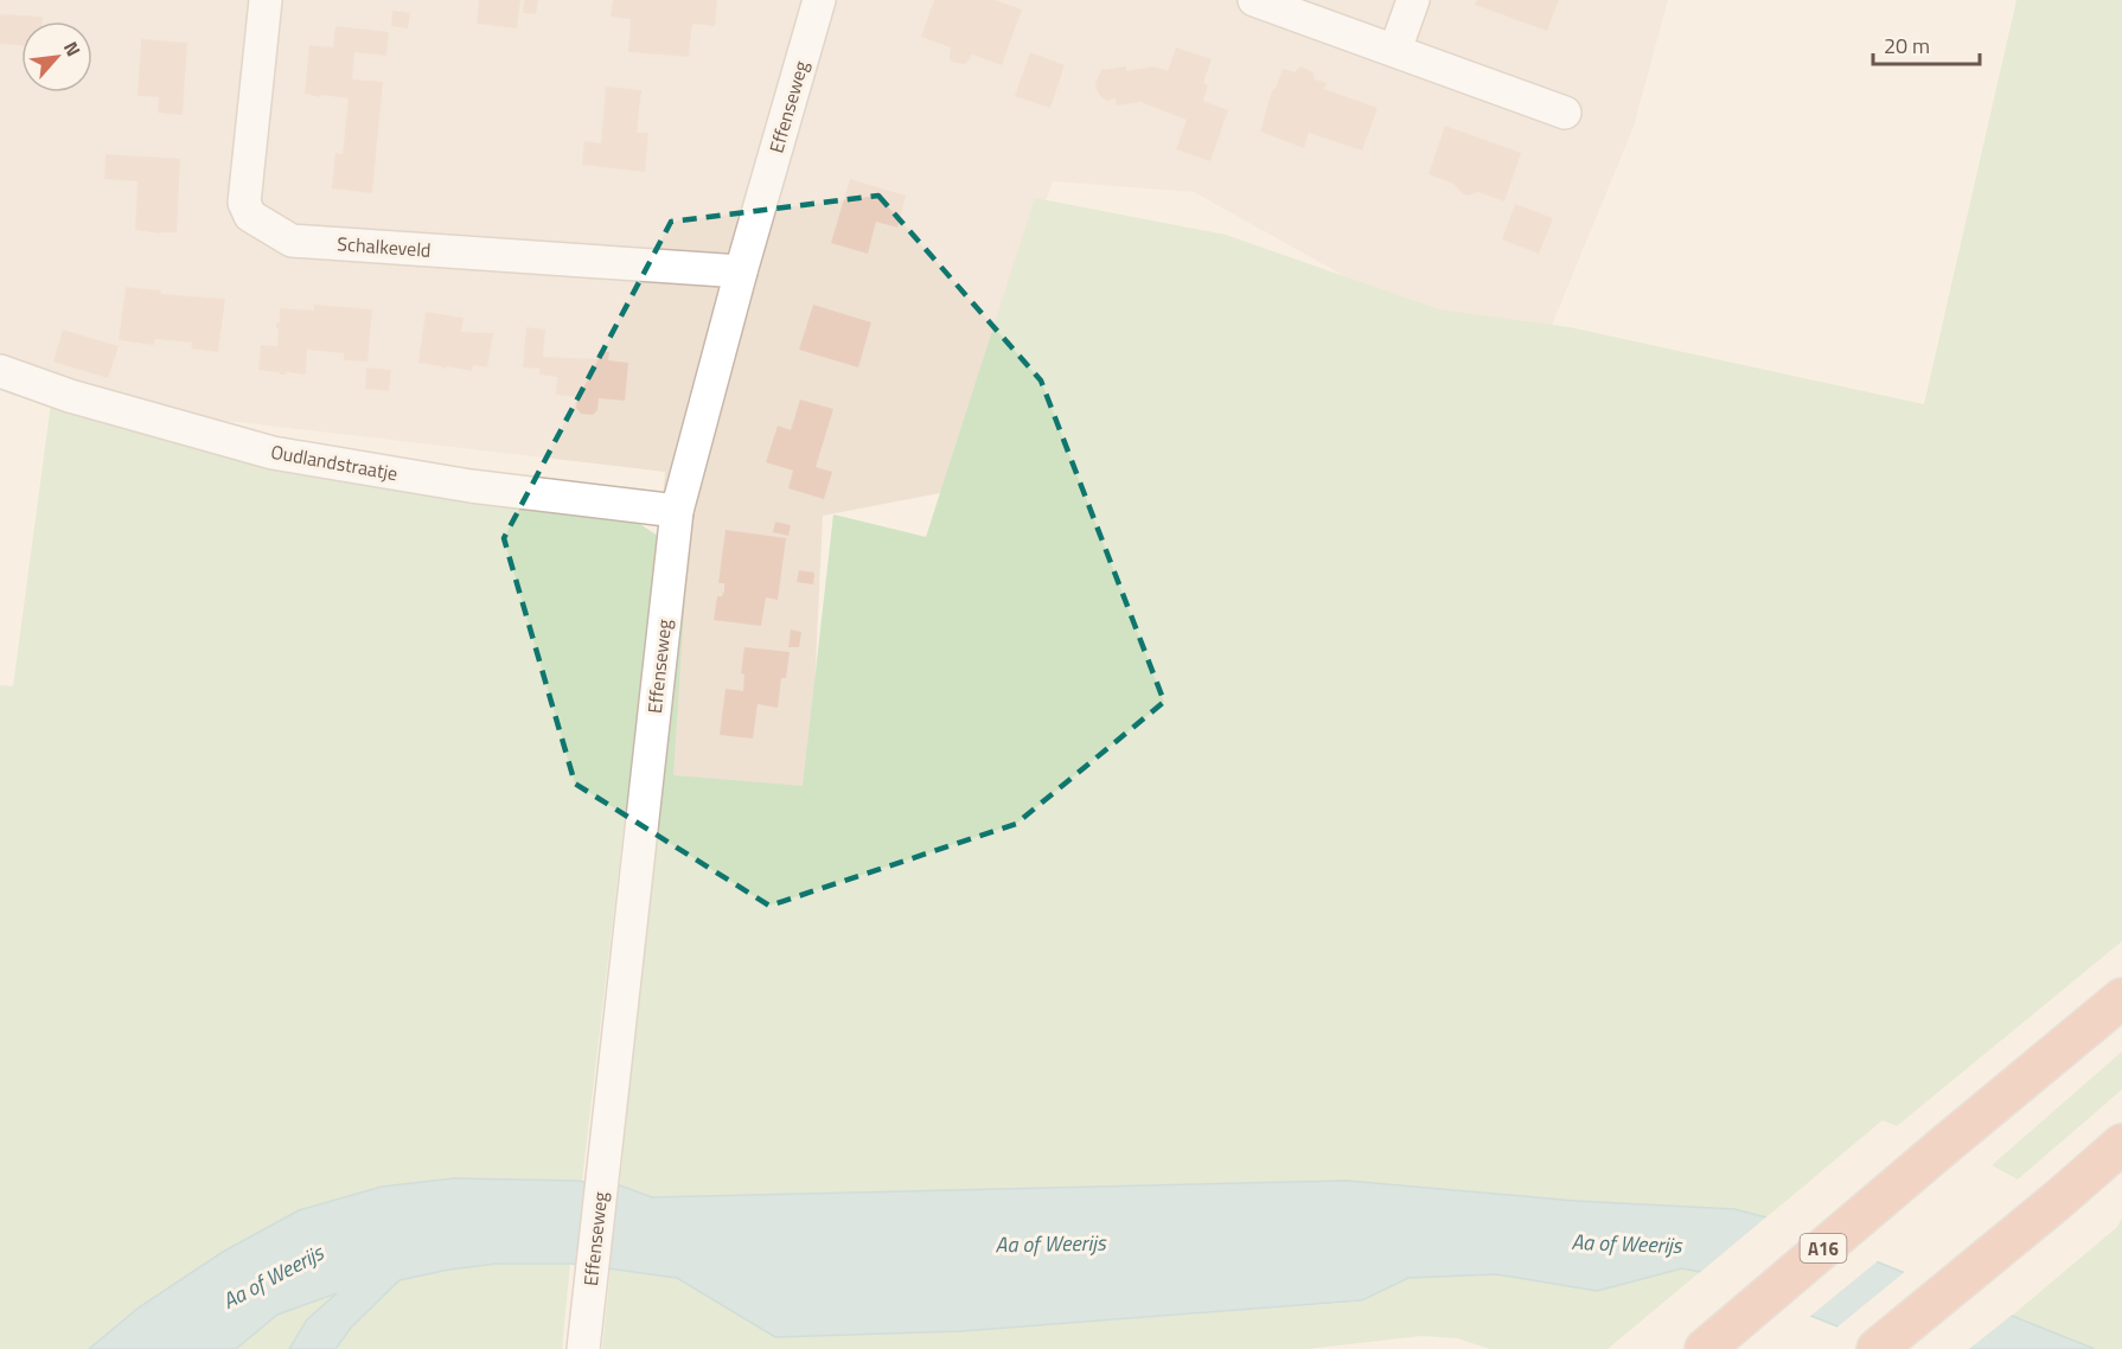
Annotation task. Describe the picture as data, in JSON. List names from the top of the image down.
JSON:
{
  "streets": {
    "highway": ["A16"],
    "street": ["Effenseweg", "Schalkeveld", "Oudlandstraatje"]
  },
  "crossings": [
    ["Effenseweg", "Schalkeveld"],
    ["Effenseweg", "Oudlandstraatje"]
  ],
  "water": ["Aa of Weerijs"],
  "scale_bar": "20 m",
  "north": "top right"
}
